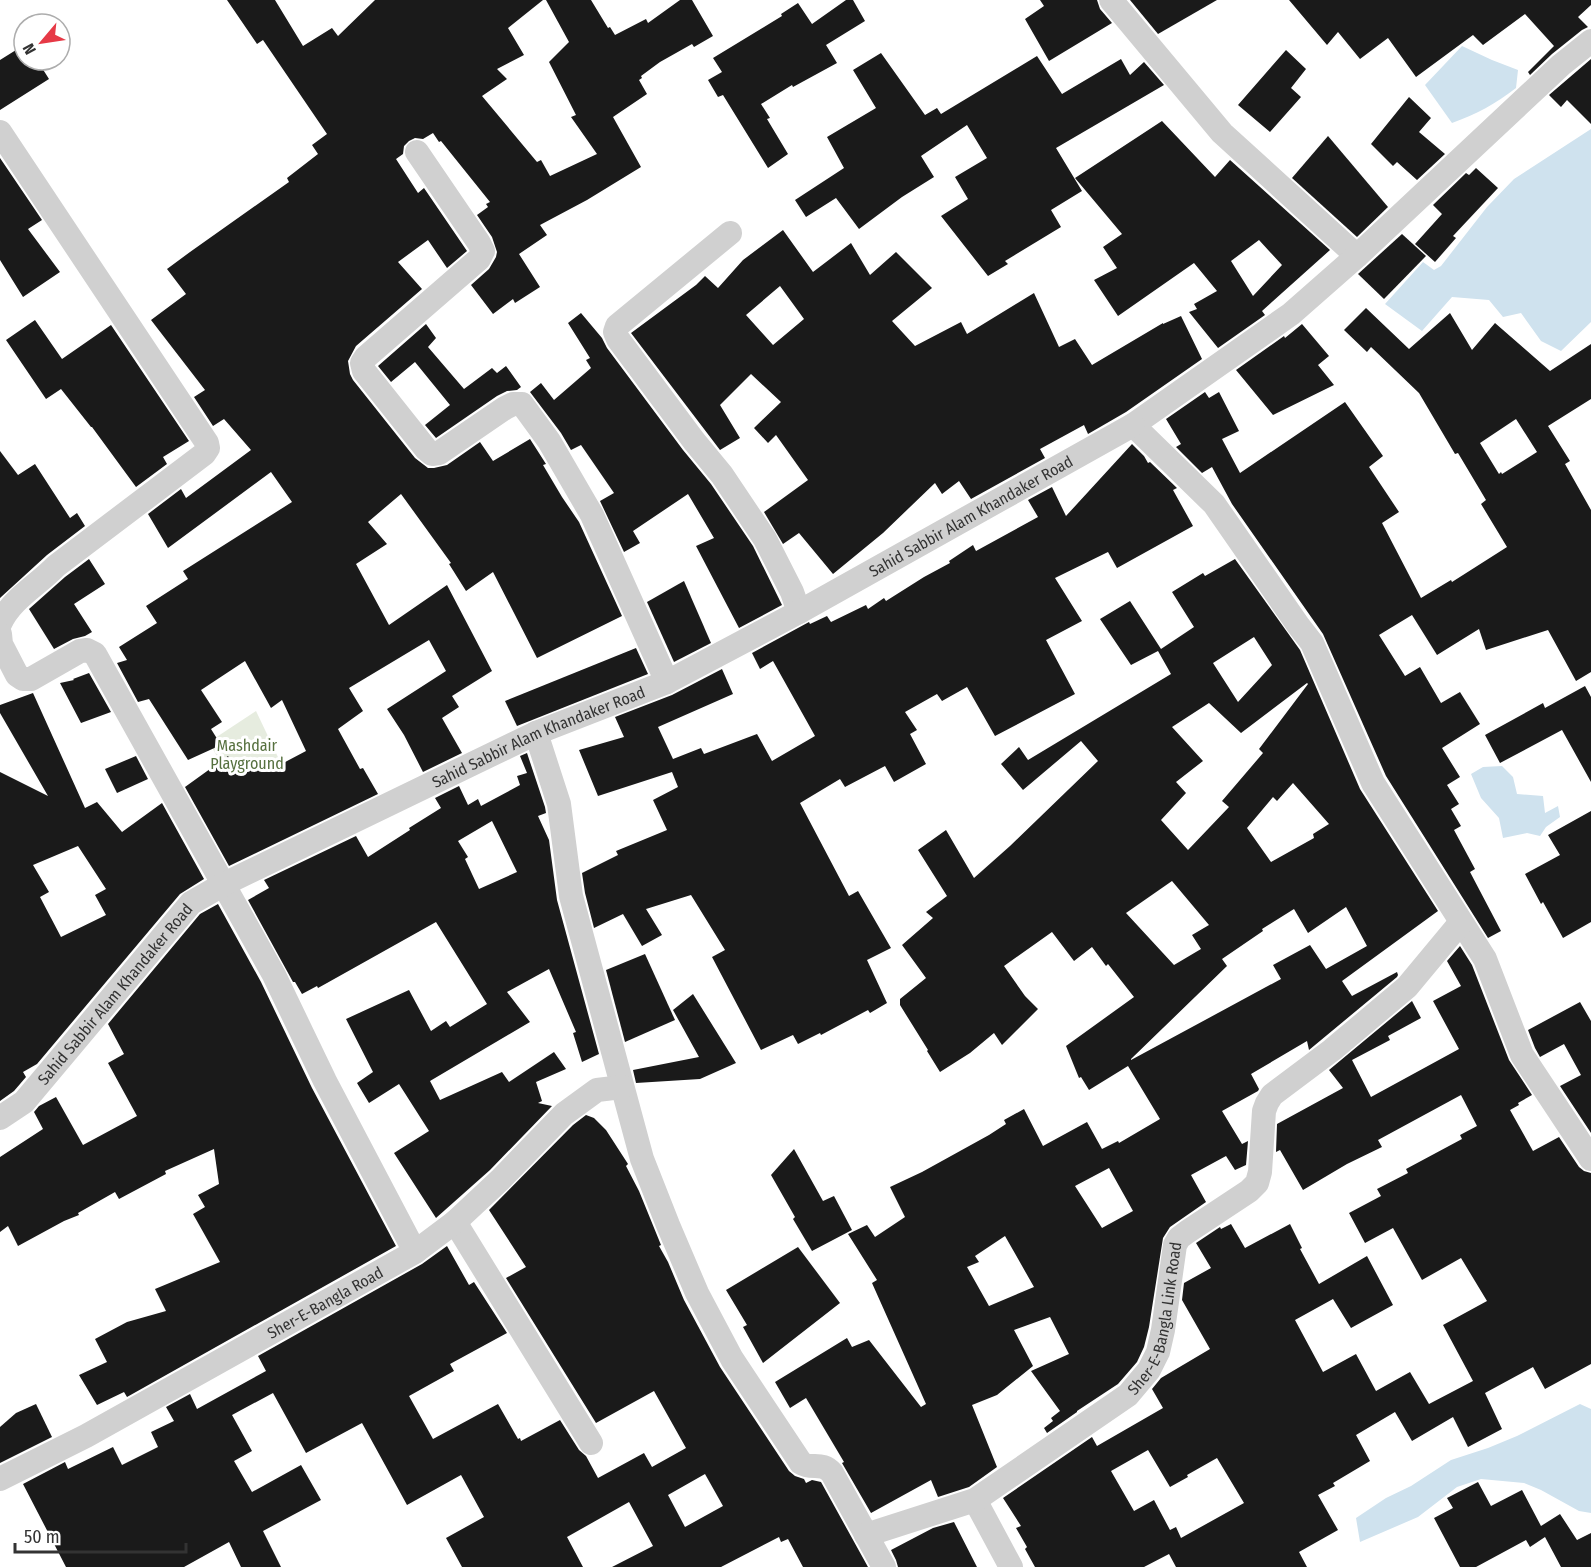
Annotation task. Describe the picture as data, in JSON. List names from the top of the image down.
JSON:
{
  "streets": {
    "street": ["Sahid Sabbir Alam Khandaker Road", "Sher-E-Bangla Road", "Sher-E-Bangla Link Road"]
  },
  "parks": ["Mashdair Playground"],
  "scale_bar": "50 m",
  "north": "bottom left"
}
